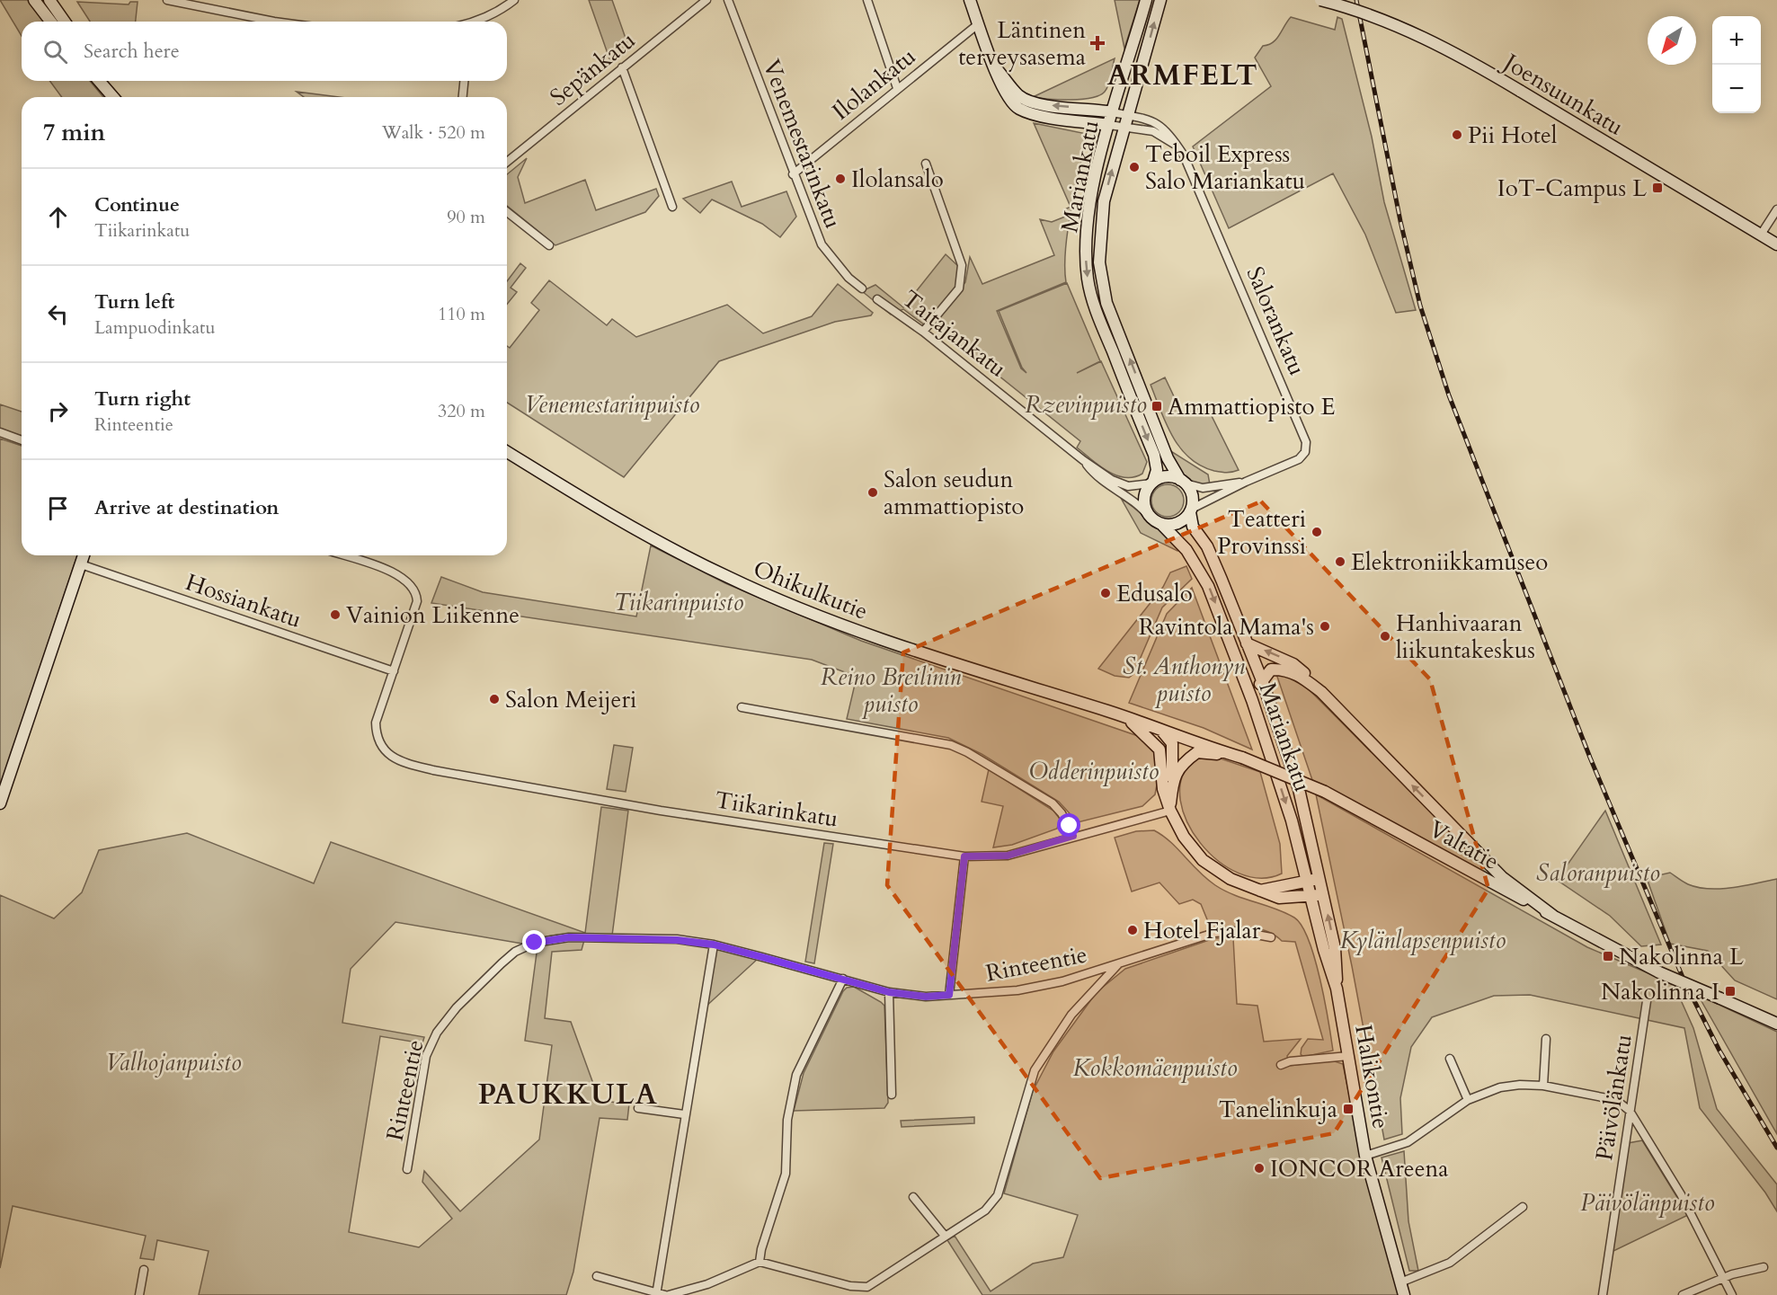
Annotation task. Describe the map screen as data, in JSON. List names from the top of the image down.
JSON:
{
  "streets": {
    "main road": [
      "Joensuunkatu",
      "Mariankatu",
      "Ohikulkutie",
      "Valtatie",
      "Halikontie"
    ],
    "street": [
      "Sepänkatu",
      "Ilolankatu",
      "Venemestarinkatu",
      "Salorankatu",
      "Taitajankatu",
      "Hossiankatu",
      "Tiikarinkatu",
      "Rinteentie",
      "Päivölänkatu"
    ]
  },
  "crossings": [
    ["Ilolankatu", "Venemestarinkatu"],
    ["Mariankatu", "Salorankatu"],
    ["Mariankatu", "Taitajankatu"],
    ["Mariankatu", "Halikontie"],
    ["Salorankatu", "Taitajankatu"],
    ["Ohikulkutie", "Valtatie"],
    ["Hossiankatu", "Tiikarinkatu"]
  ],
  "districts": ["ARMFELT", "PAUKKULA"],
  "parks": [
    "Venemestarinpuisto",
    "Rzevinpuisto",
    "Tiikarinpuisto",
    "St. Anthonyn puisto",
    "Reino Breilinin puisto",
    "Odderinpuisto",
    "Saloranpuisto",
    "Kylänlapsenpuisto",
    "Valhojanpuisto",
    "Kokkomäenpuisto",
    "Päivölänpuisto"
  ],
  "places": {
    "health": ["Läntinen terveysasema"],
    "other": [
      "Pii Hotel",
      "Teboil Express Salo Mariankatu",
      "Ilolansalo",
      "Salon seudun ammattiopisto",
      "Teatteri Provinssi",
      "Elektroniikkamuseo",
      "Edusalo",
      "Vainion Liikenne",
      "Ravintola Mama's",
      "Hanhivaaran liikuntakeskus",
      "Salon Meijeri",
      "Hotel Fjalar",
      "IONCOR Areena"
    ],
    "transit": [
      "IoT-Campus L",
      "Ammattiopisto E",
      "Nakolinna L",
      "Nakolinna I",
      "Tanelinkuja"
    ]
  },
  "north": "bottom left",
  "page": {
    "map_buttons": ["+", "−"],
    "search": "Search here",
    "heading": ["7 min", "Walk · 520 m"],
    "list": [
      ["Continue", "Tiikarinkatu", "90 m"],
      ["Turn left", "Lampuodinkatu", "110 m"],
      ["Turn right", "Rinteentie", "320 m"],
      "Arrive at destination"
    ]
  }
}
